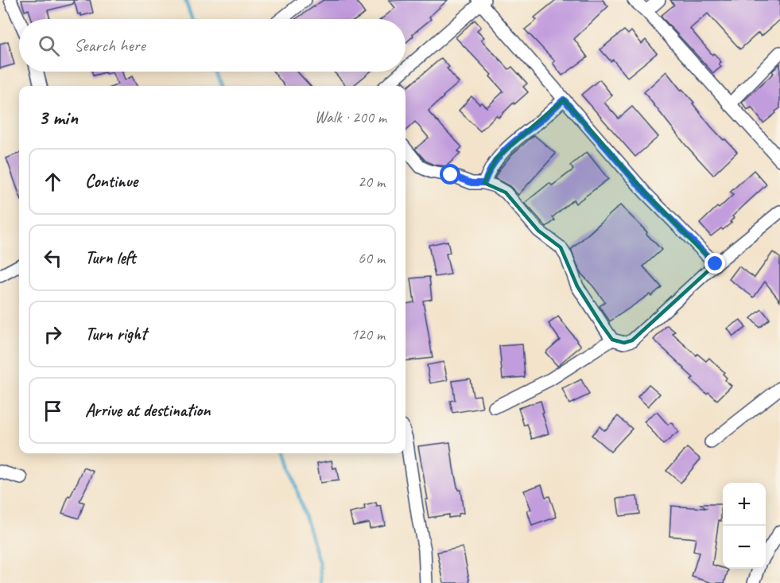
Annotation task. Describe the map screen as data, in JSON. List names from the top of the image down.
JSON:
{
  "page": {
    "search": "Search here",
    "heading": ["3 min", "Walk · 200 m"],
    "list": [
      ["Continue", "20 m"],
      ["Turn left", "60 m"],
      ["Turn right", "120 m"],
      "Arrive at destination"
    ],
    "map_buttons": ["+", "−"]
  }
}
